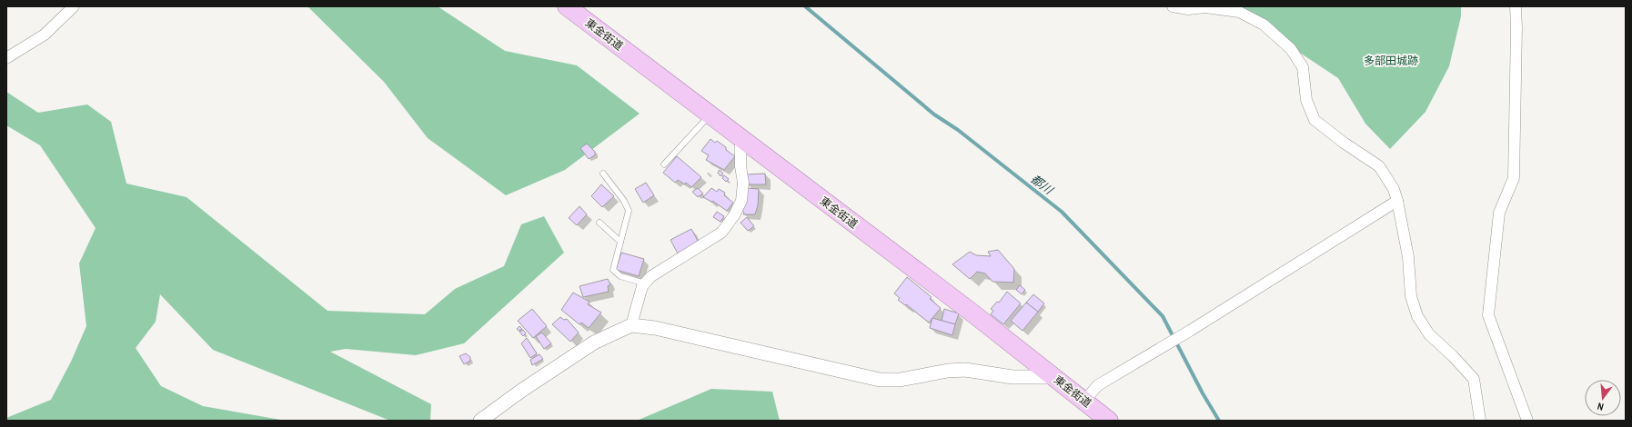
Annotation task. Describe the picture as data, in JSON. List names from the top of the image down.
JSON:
{
  "streets": {
    "highway": ["東金街道"]
  },
  "water": ["都川"],
  "parks": ["多部田城跡"],
  "north": "bottom"
}
